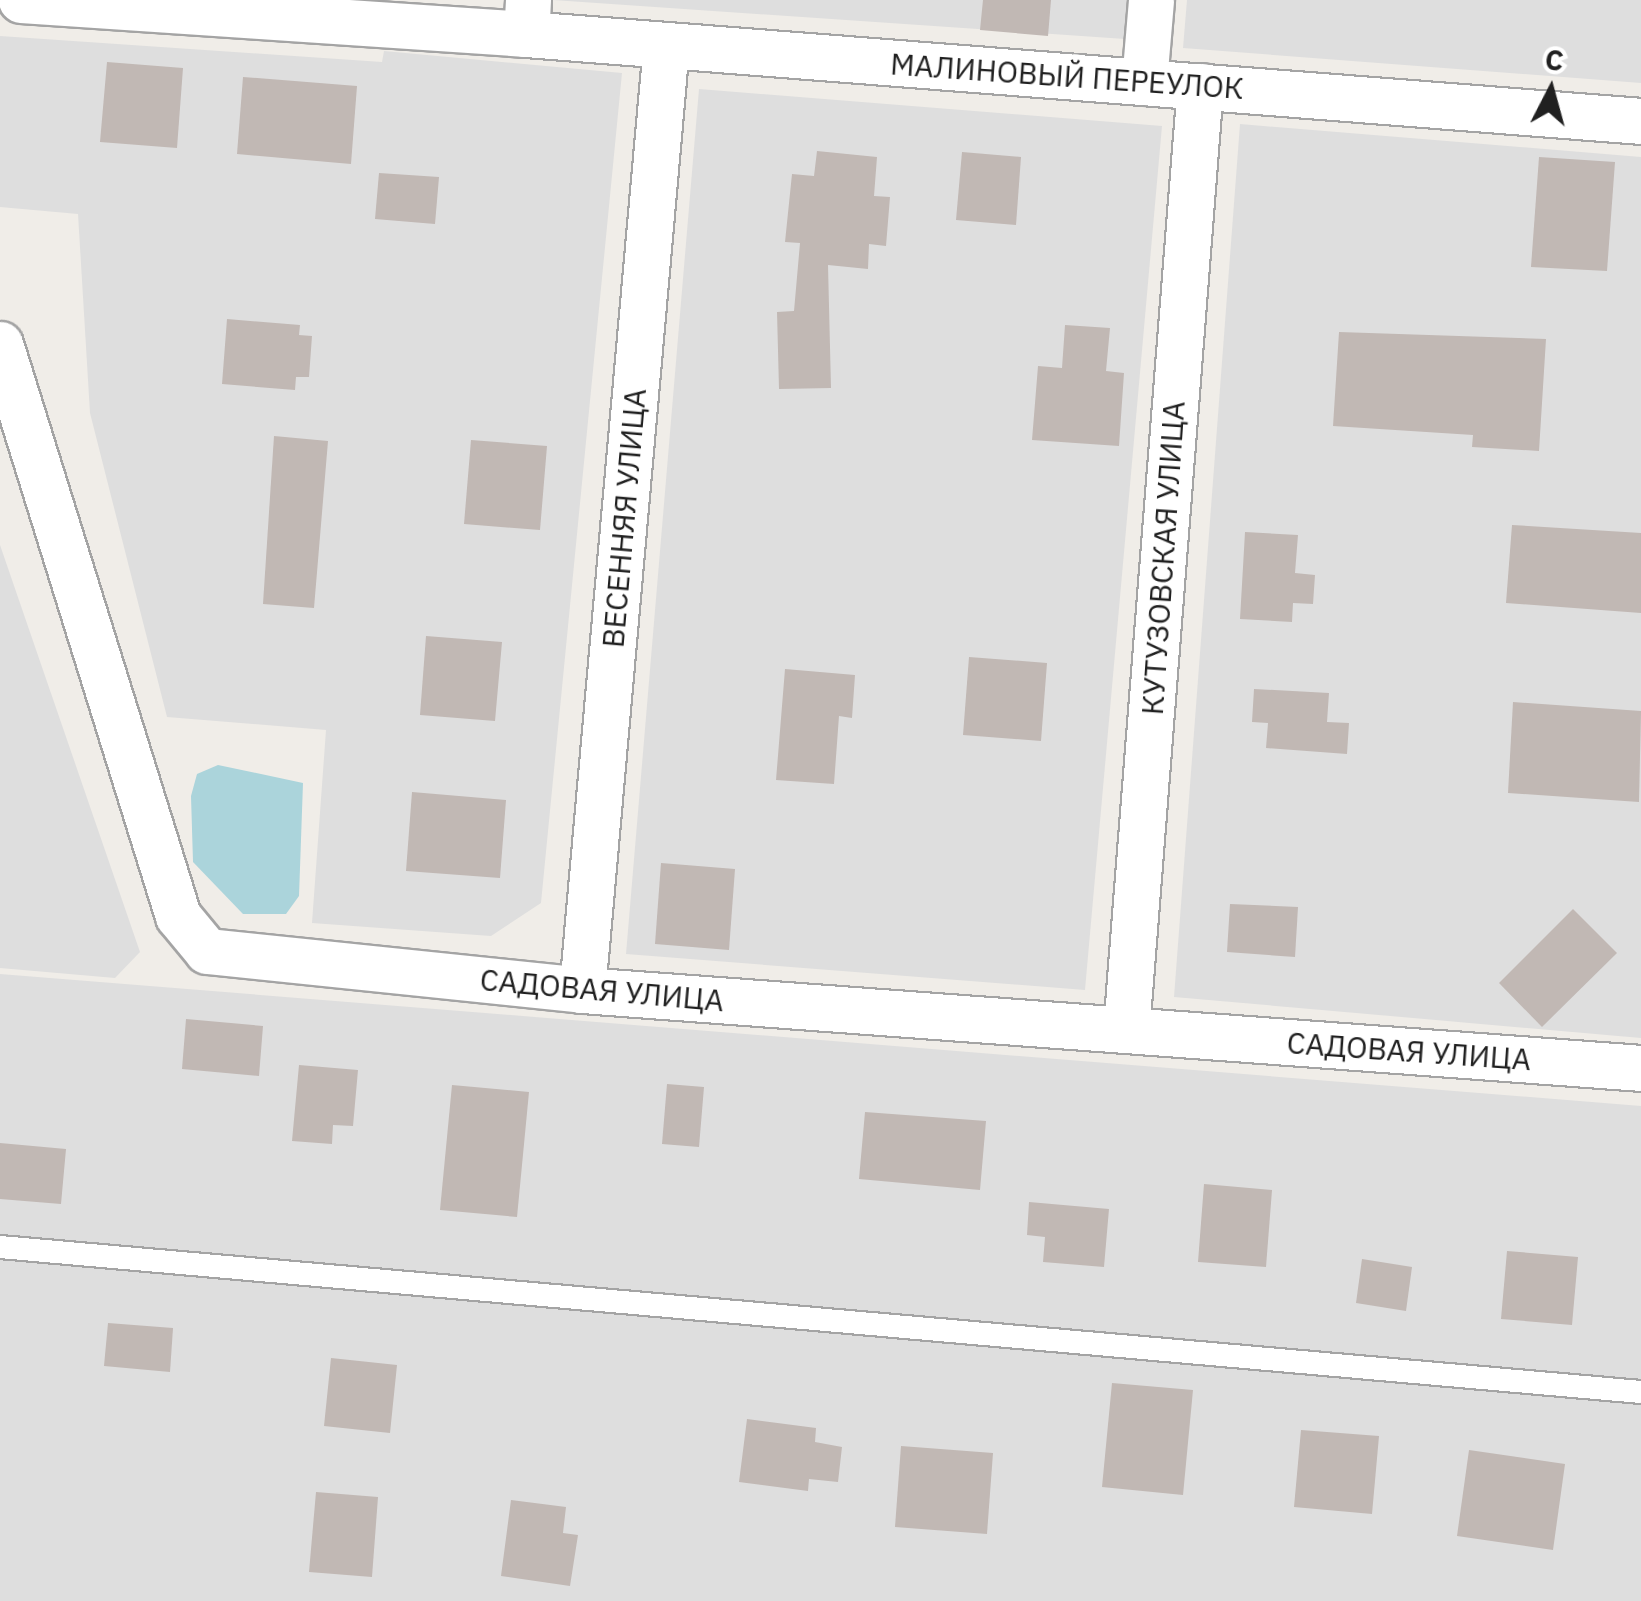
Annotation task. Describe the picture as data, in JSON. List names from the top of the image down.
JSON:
{
  "streets": {
    "street": [
      "МАЛИНОВЫЙ ПЕРЕУЛОК",
      "ВЕСЕННЯЯ УЛИЦА",
      "КУТУЗОВСКАЯ УЛИЦА",
      "САДОВАЯ УЛИЦА"
    ]
  },
  "crossings": [
    ["МАЛИНОВЫЙ ПЕРЕУЛОК", "ВЕСЕННЯЯ УЛИЦА"],
    ["МАЛИНОВЫЙ ПЕРЕУЛОК", "КУТУЗОВСКАЯ УЛИЦА"],
    ["ВЕСЕННЯЯ УЛИЦА", "САДОВАЯ УЛИЦА"],
    ["КУТУЗОВСКАЯ УЛИЦА", "САДОВАЯ УЛИЦА"]
  ],
  "north": "top"
}
